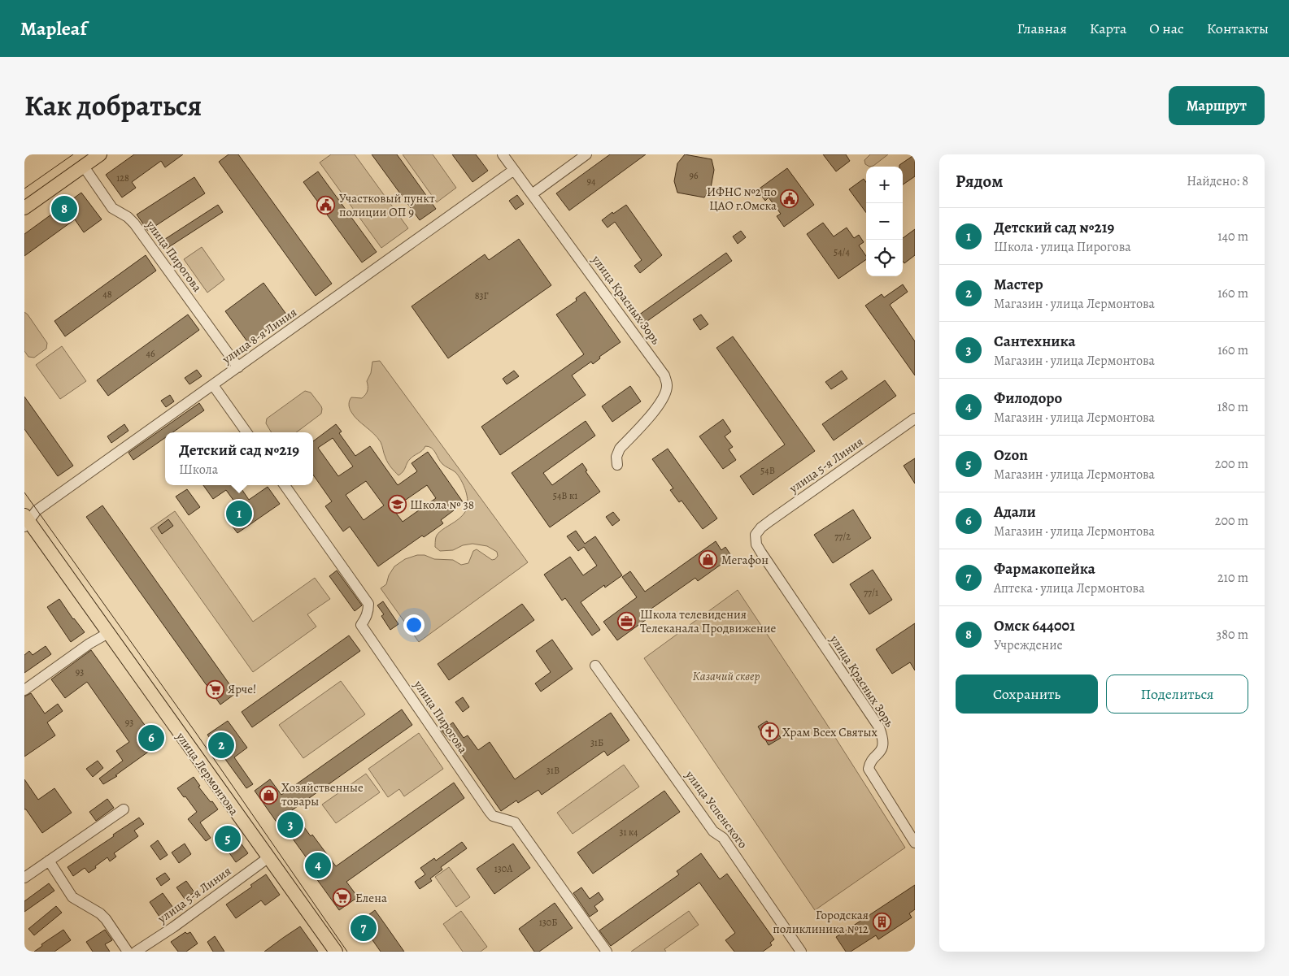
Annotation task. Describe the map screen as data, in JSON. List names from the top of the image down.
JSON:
{
  "streets": {
    "main road": ["улица Лермонтова"],
    "street": [
      "улица Пирогова",
      "улица Красных Зорь",
      "улица 8-я Линия",
      "улица 5-я Линия",
      "улица Успенского"
    ]
  },
  "crossings": [
    ["улица Пирогова", "улица 8-я Линия"],
    ["улица Красных Зорь", "улица 8-я Линия"],
    ["улица Красных Зорь", "улица 5-я Линия"],
    ["улица 8-я Линия", "улица Лермонтова"],
    ["улица 5-я Линия", "улица Лермонтова"]
  ],
  "parks": ["Казачий сквер"],
  "places": {
    "public building": ["ИФНС №2 по ЦАО г.Омска", "Участковый пункт полиции ОП 9"],
    "school or university": ["Школа № 38"],
    "shop": ["Мегафон", "Хозяйственные товары"],
    "office": ["Школа телевидения Телеканала Продвижение"],
    "supermarket": ["Ярче!", "Елена"],
    "church": ["Храм Всех Святых"],
    "building": ["Городская поликлиника №12"]
  },
  "house_numbers": [
    "96",
    "128",
    "94",
    "54/4",
    "48",
    "83Г",
    "46",
    "54В",
    "54В к1",
    "77/2",
    "77/1",
    "93",
    "93",
    "31Б",
    "31В",
    "31 к4",
    "130А",
    "130Б"
  ],
  "page": {
    "header": "Mapleaf",
    "nav": [
      "Главная",
      "Карта",
      "О нас",
      "Контакты"
    ],
    "title": "Как добраться",
    "buttons": [
      "Маршрут",
      ["Сохранить", "Поделиться"]
    ],
    "heading": ["Рядом", "Найдено: 8"],
    "map_buttons": ["+", "−"],
    "pins": [
      "8",
      "1",
      "6",
      "2",
      "3",
      "5",
      "4",
      "7"
    ],
    "list": [
      {
        "mark": "1",
        "name": "Детский сад №219",
        "note": "Школа · улица Пирогова",
        "value": "140 m"
      },
      {
        "mark": "2",
        "name": "Мастер",
        "note": "Магазин · улица Лермонтова",
        "value": "160 m"
      },
      {
        "mark": "3",
        "name": "Сантехника",
        "note": "Магазин · улица Лермонтова",
        "value": "160 m"
      },
      {
        "mark": "4",
        "name": "Филодоро",
        "note": "Магазин · улица Лермонтова",
        "value": "180 m"
      },
      {
        "mark": "5",
        "name": "Ozon",
        "note": "Магазин · улица Лермонтова",
        "value": "200 m"
      },
      {
        "mark": "6",
        "name": "Адали",
        "note": "Магазин · улица Лермонтова",
        "value": "200 m"
      },
      {
        "mark": "7",
        "name": "Фармакопейка",
        "note": "Аптека · улица Лермонтова",
        "value": "210 m"
      },
      {
        "mark": "8",
        "name": "Омск 644001",
        "note": "Учреждение",
        "value": "380 m"
      }
    ],
    "popup": ["Детский сад №219", "Школа"]
  }
}
